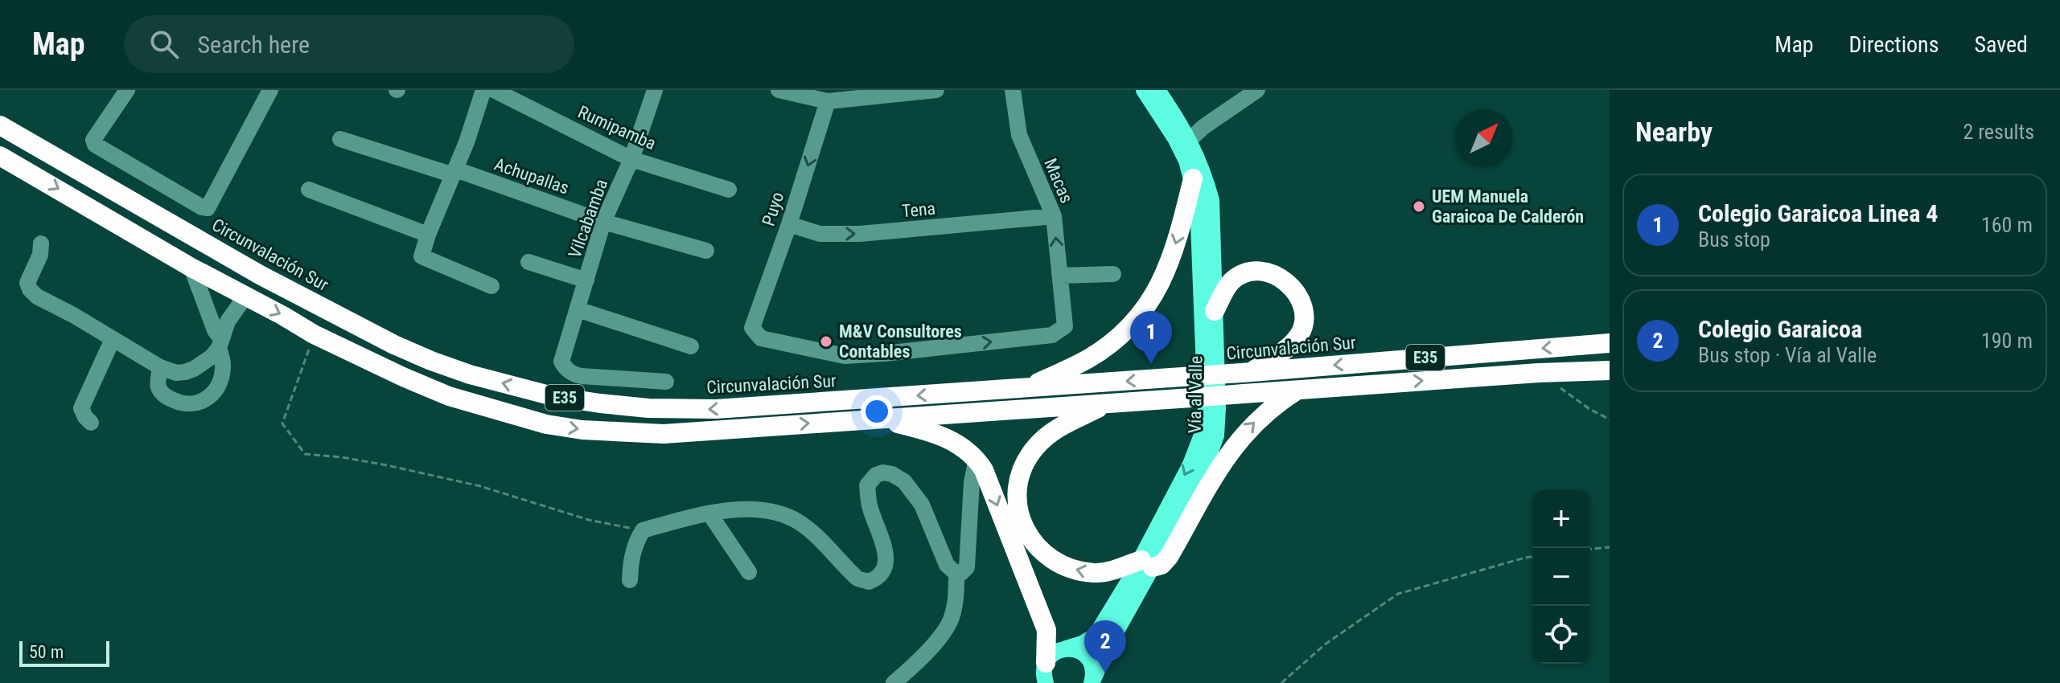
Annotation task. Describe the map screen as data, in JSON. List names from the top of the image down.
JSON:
{
  "streets": {
    "highway": ["Circunvalación Sur", "E35"],
    "main road": ["Vía al Valle"],
    "street": [
      "Rumipamba",
      "Achupallas",
      "Macas",
      "Puyo",
      "Tena",
      "Vilcabamba"
    ]
  },
  "crossings": [
    ["Rumipamba", "Vilcabamba"],
    ["Achupallas", "Vilcabamba"],
    ["Macas", "Puyo"],
    ["Macas", "Tena"],
    ["Puyo", "Tena"]
  ],
  "places": ["UEM Manuela Garaicoa De Calderón", "M&V Consultores Contables"],
  "scale_bar": "50 m",
  "north": "top right",
  "page": {
    "header": "Map",
    "search": "Search here",
    "nav": ["Map", "Directions", "Saved"],
    "heading": ["Nearby", "2 results"],
    "list": [
      {
        "mark": "1",
        "name": "Colegio Garaicoa Linea 4",
        "note": "Bus stop",
        "value": "160 m"
      },
      {
        "mark": "2",
        "name": "Colegio Garaicoa",
        "note": "Bus stop · Vía al Valle",
        "value": "190 m"
      }
    ],
    "pins": ["1", "2"],
    "map_buttons": ["+", "−"],
    "scale": "50 m"
  }
}
